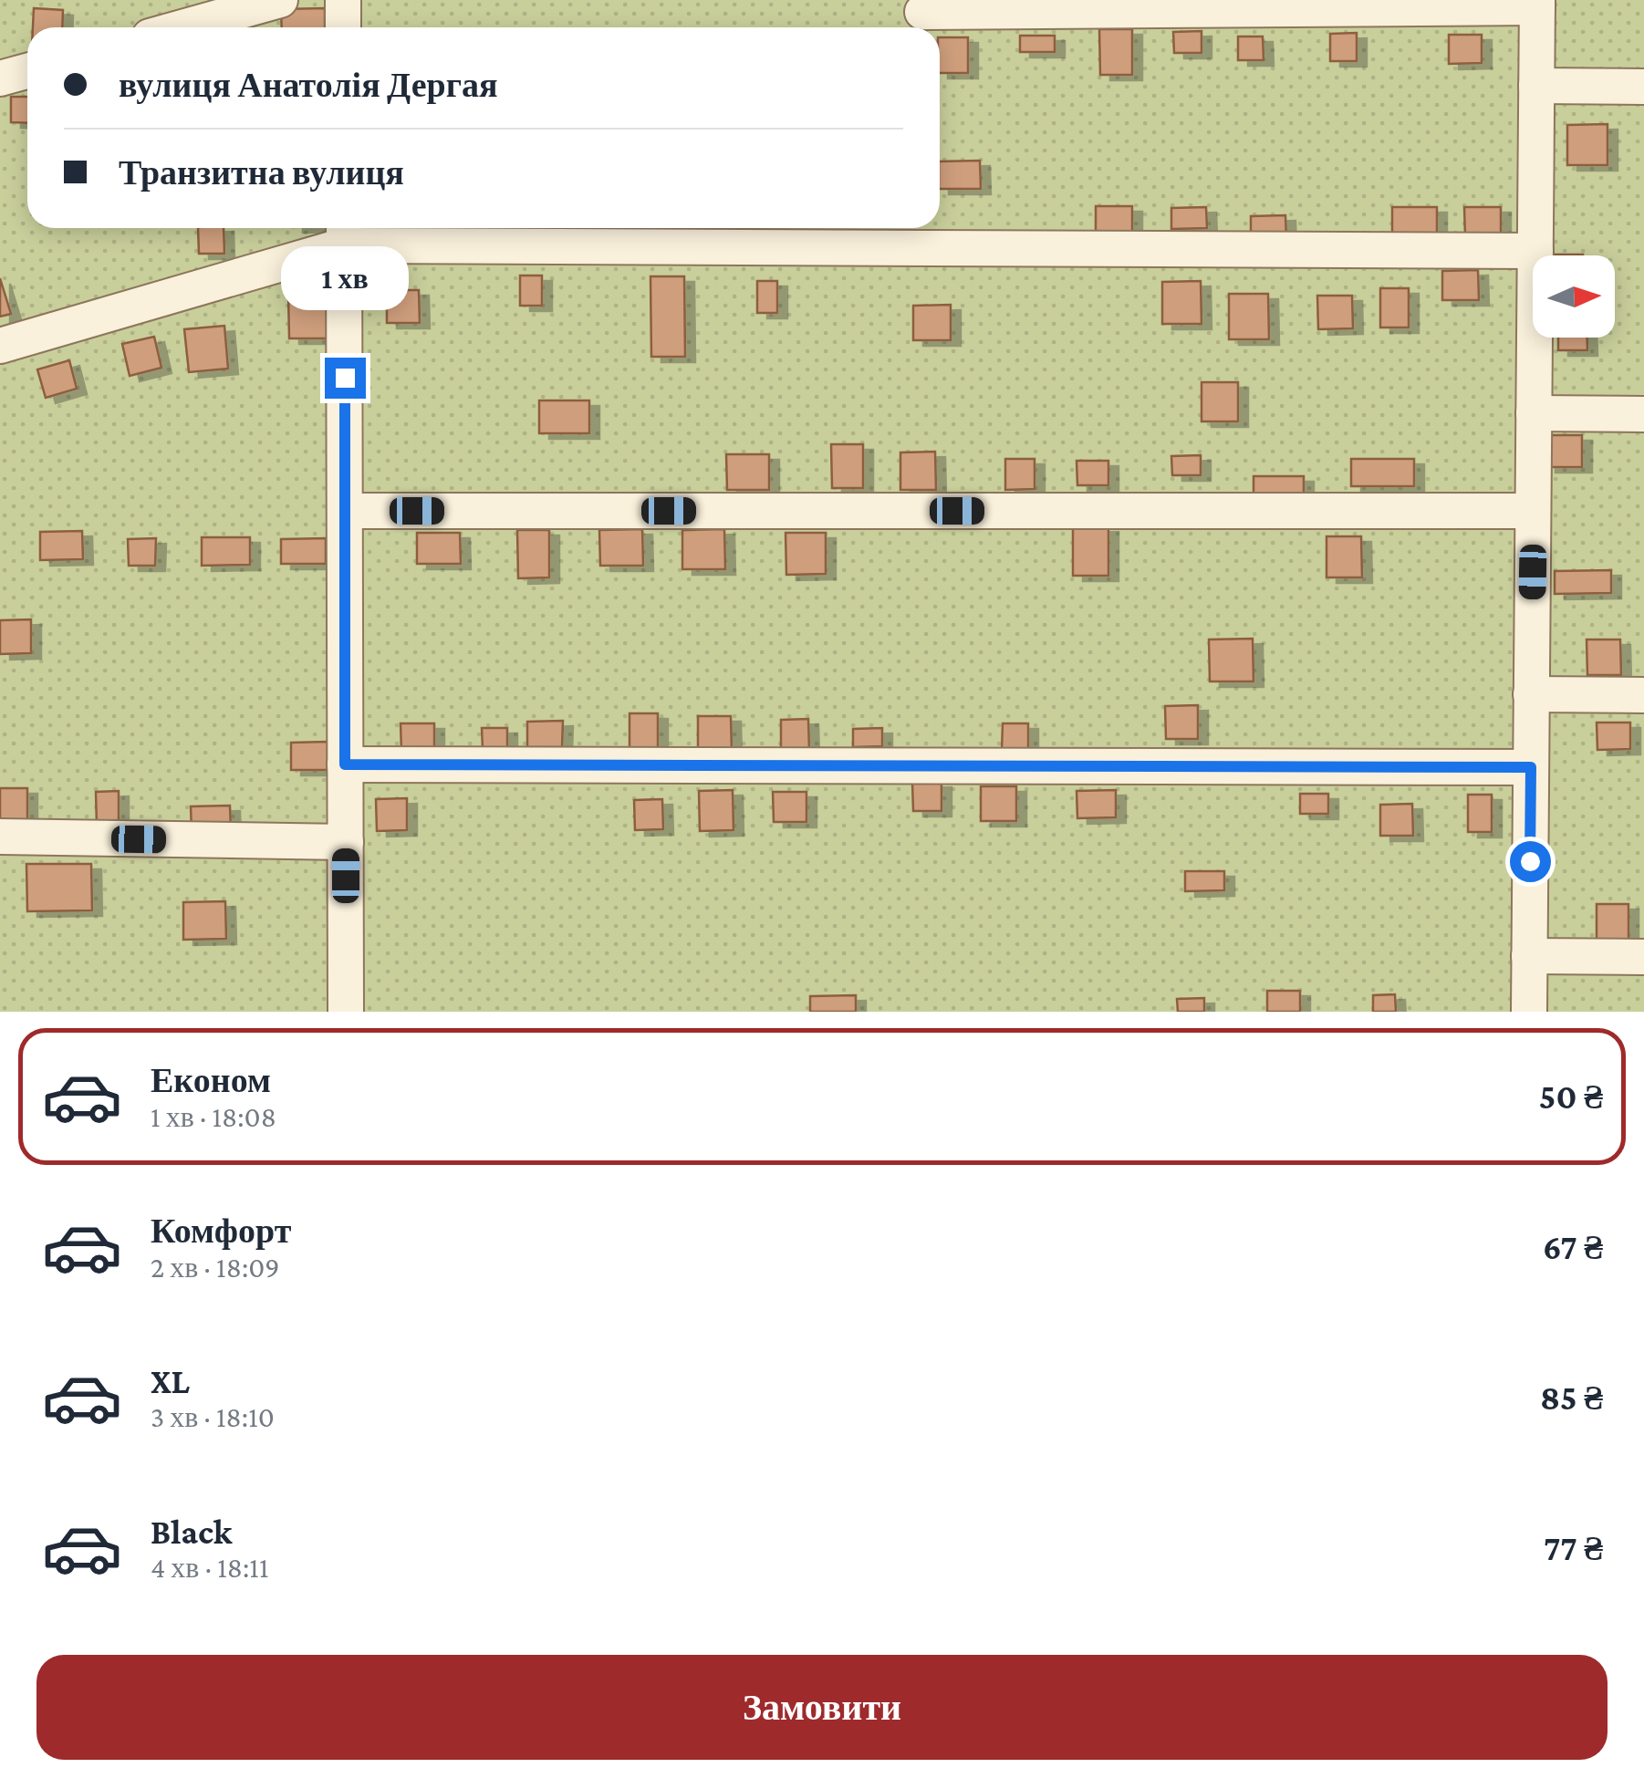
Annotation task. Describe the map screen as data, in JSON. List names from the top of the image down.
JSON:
{
  "north": "right",
  "page": {
    "banner": ["вулиця Анатолія Дергая", "Транзитна вулиця"],
    "bubble": "1 хв",
    "list": [
      {
        "name": "Економ",
        "note": "1 хв · 18:08",
        "value": "50 ₴"
      },
      {
        "name": "Комфорт",
        "note": "2 хв · 18:09",
        "value": "67 ₴"
      },
      {
        "name": "XL",
        "note": "3 хв · 18:10",
        "value": "85 ₴"
      },
      {
        "name": "Black",
        "note": "4 хв · 18:11",
        "value": "77 ₴"
      }
    ],
    "buttons": "Замовити"
  }
}
